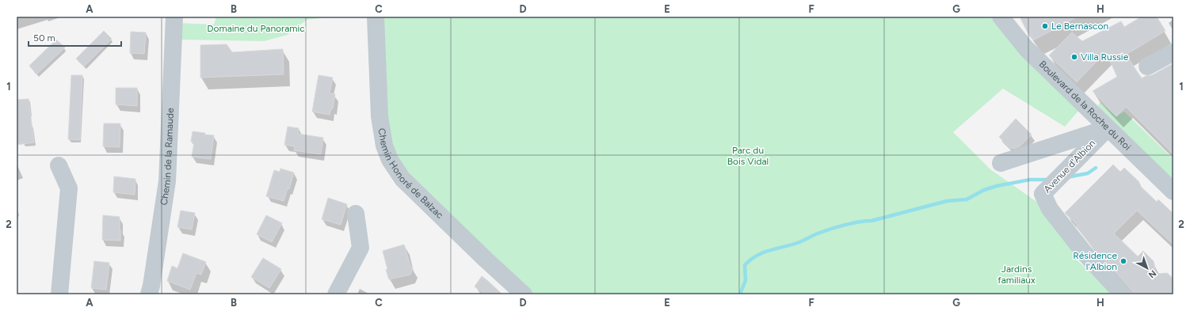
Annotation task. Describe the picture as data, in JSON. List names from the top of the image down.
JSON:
{
  "streets": {
    "street": [
      "Boulevard de la Roche du Roi",
      "Chemin de la Ramaude",
      "Avenue d'Albion",
      "Chemin Honoré de Balzac"
    ]
  },
  "crossings": [
    ["Boulevard de la Roche du Roi", "Avenue d'Albion"]
  ],
  "parks": ["Domaine du Panoramic", "Parc du Bois Vidal", "Jardins familiaux"],
  "places": ["Le Bernascon", "Villa Russie", "Résidence l'Albion"],
  "scale_bar": "50 m",
  "north": "bottom right",
  "grid": {
    "columns": [
      "A",
      "B",
      "C",
      "D",
      "E",
      "F",
      "G",
      "H"
    ],
    "rows": ["1", "2"]
  }
}
